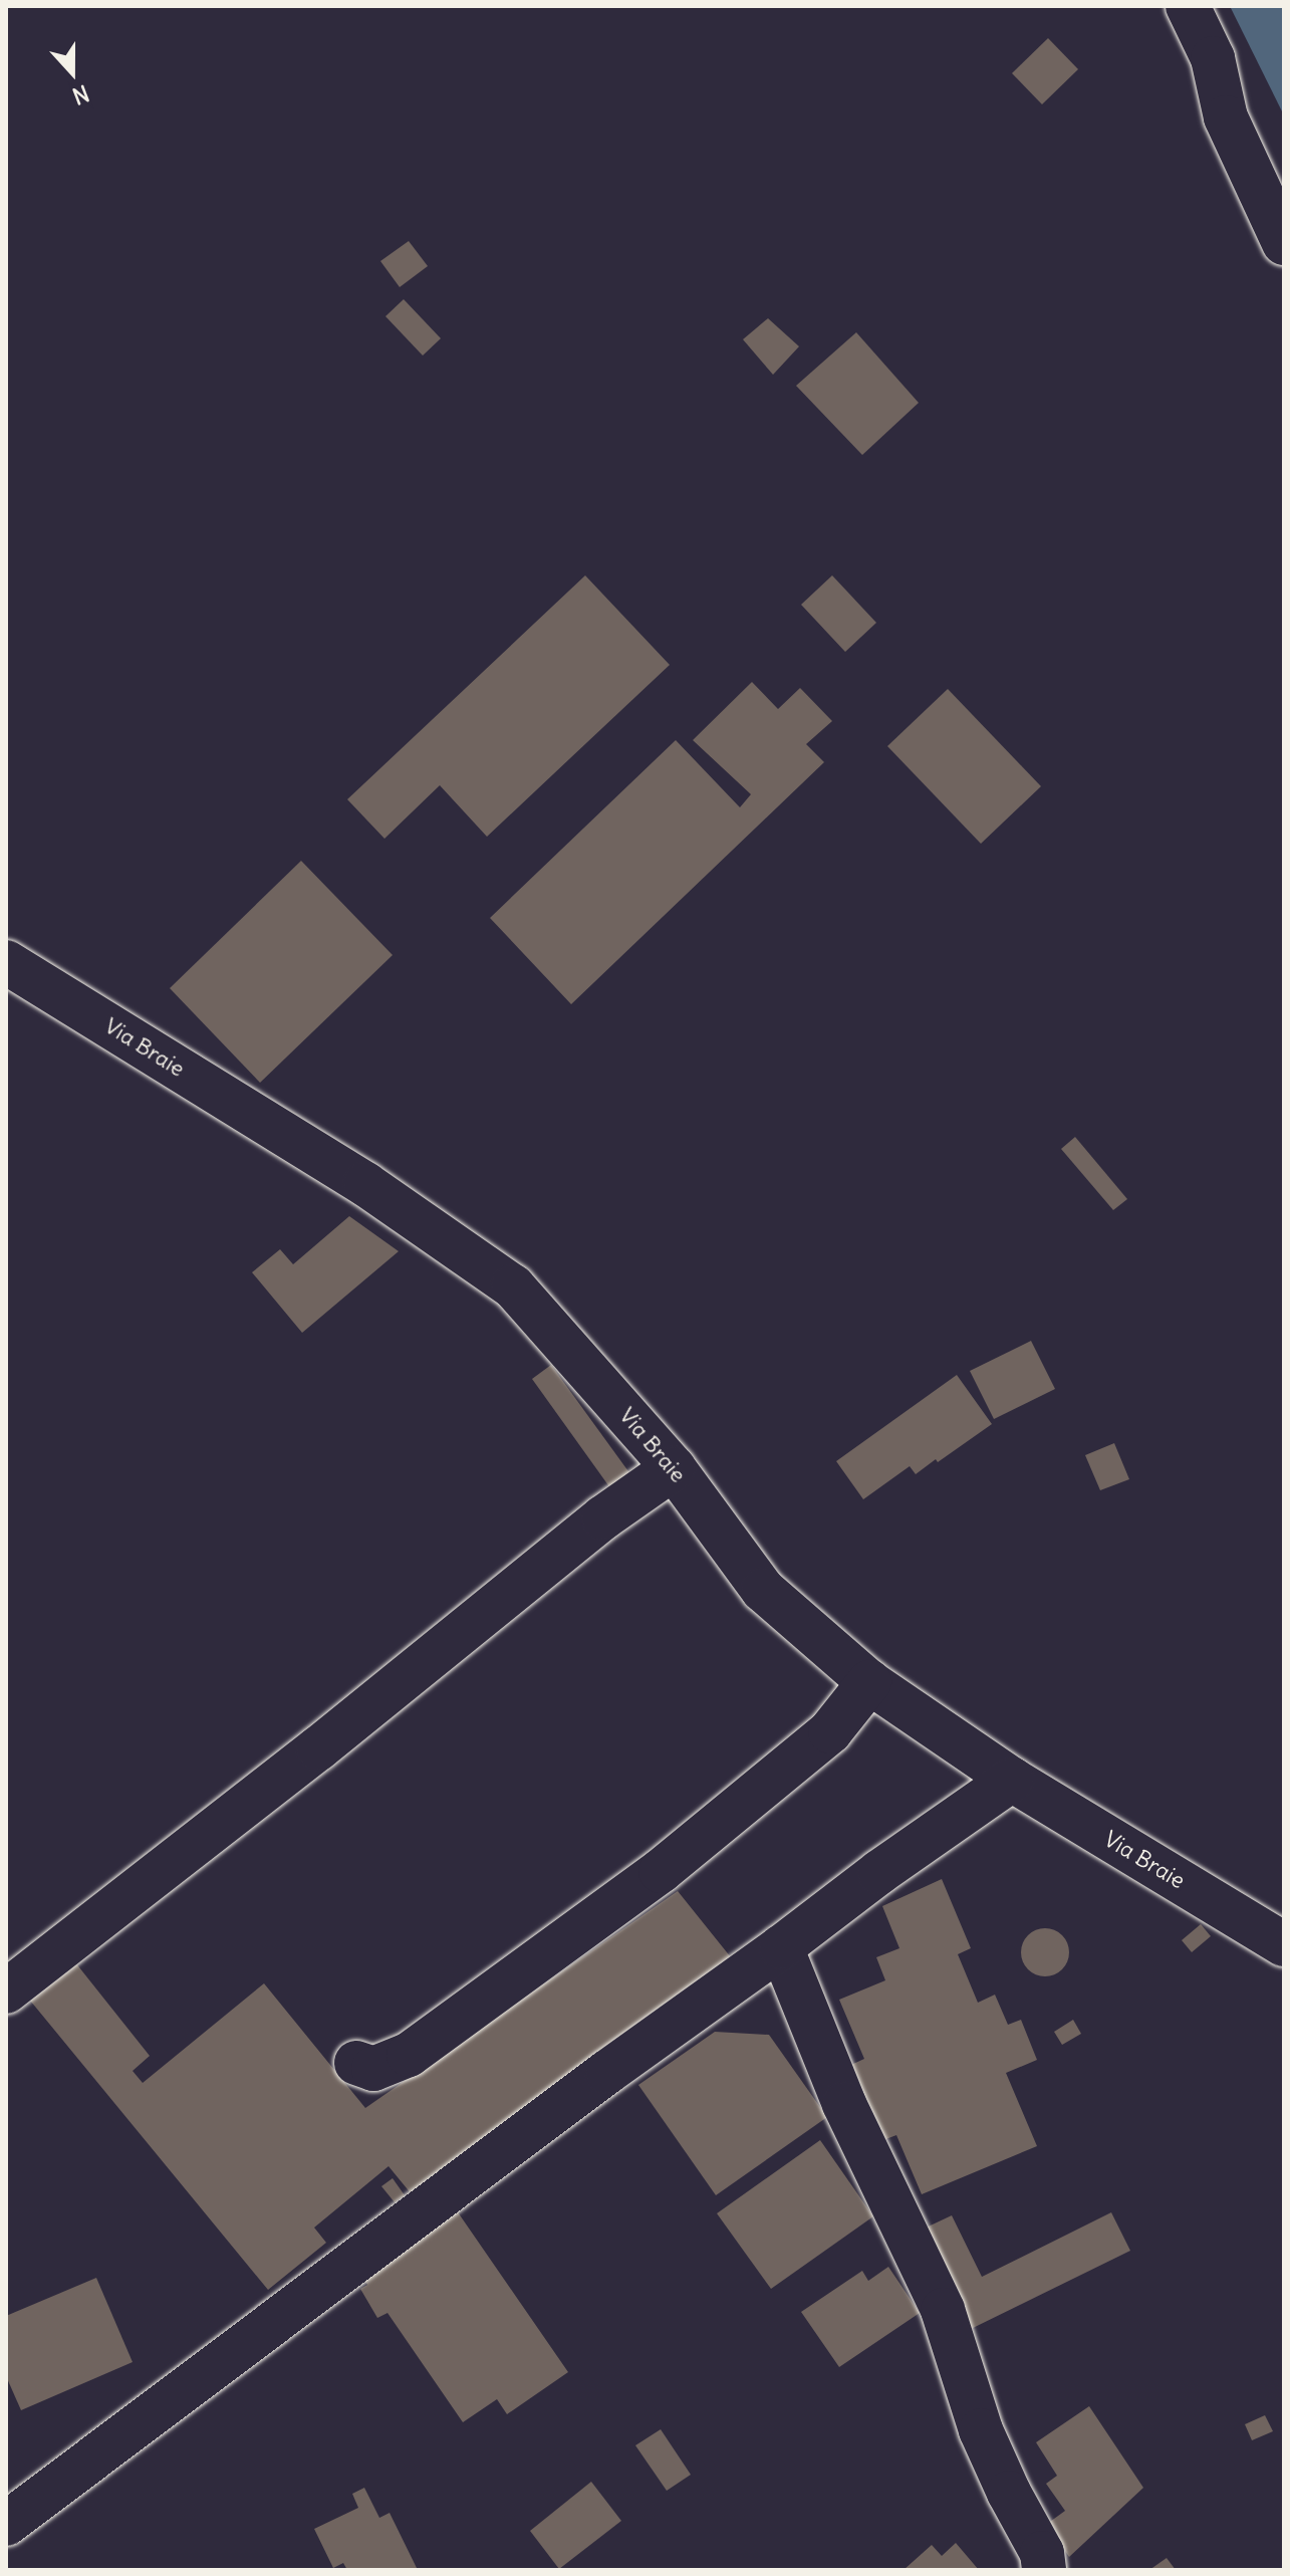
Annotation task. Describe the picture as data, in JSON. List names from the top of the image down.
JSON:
{
  "streets": {
    "street": ["Via Braie"]
  },
  "north": "bottom"
}
